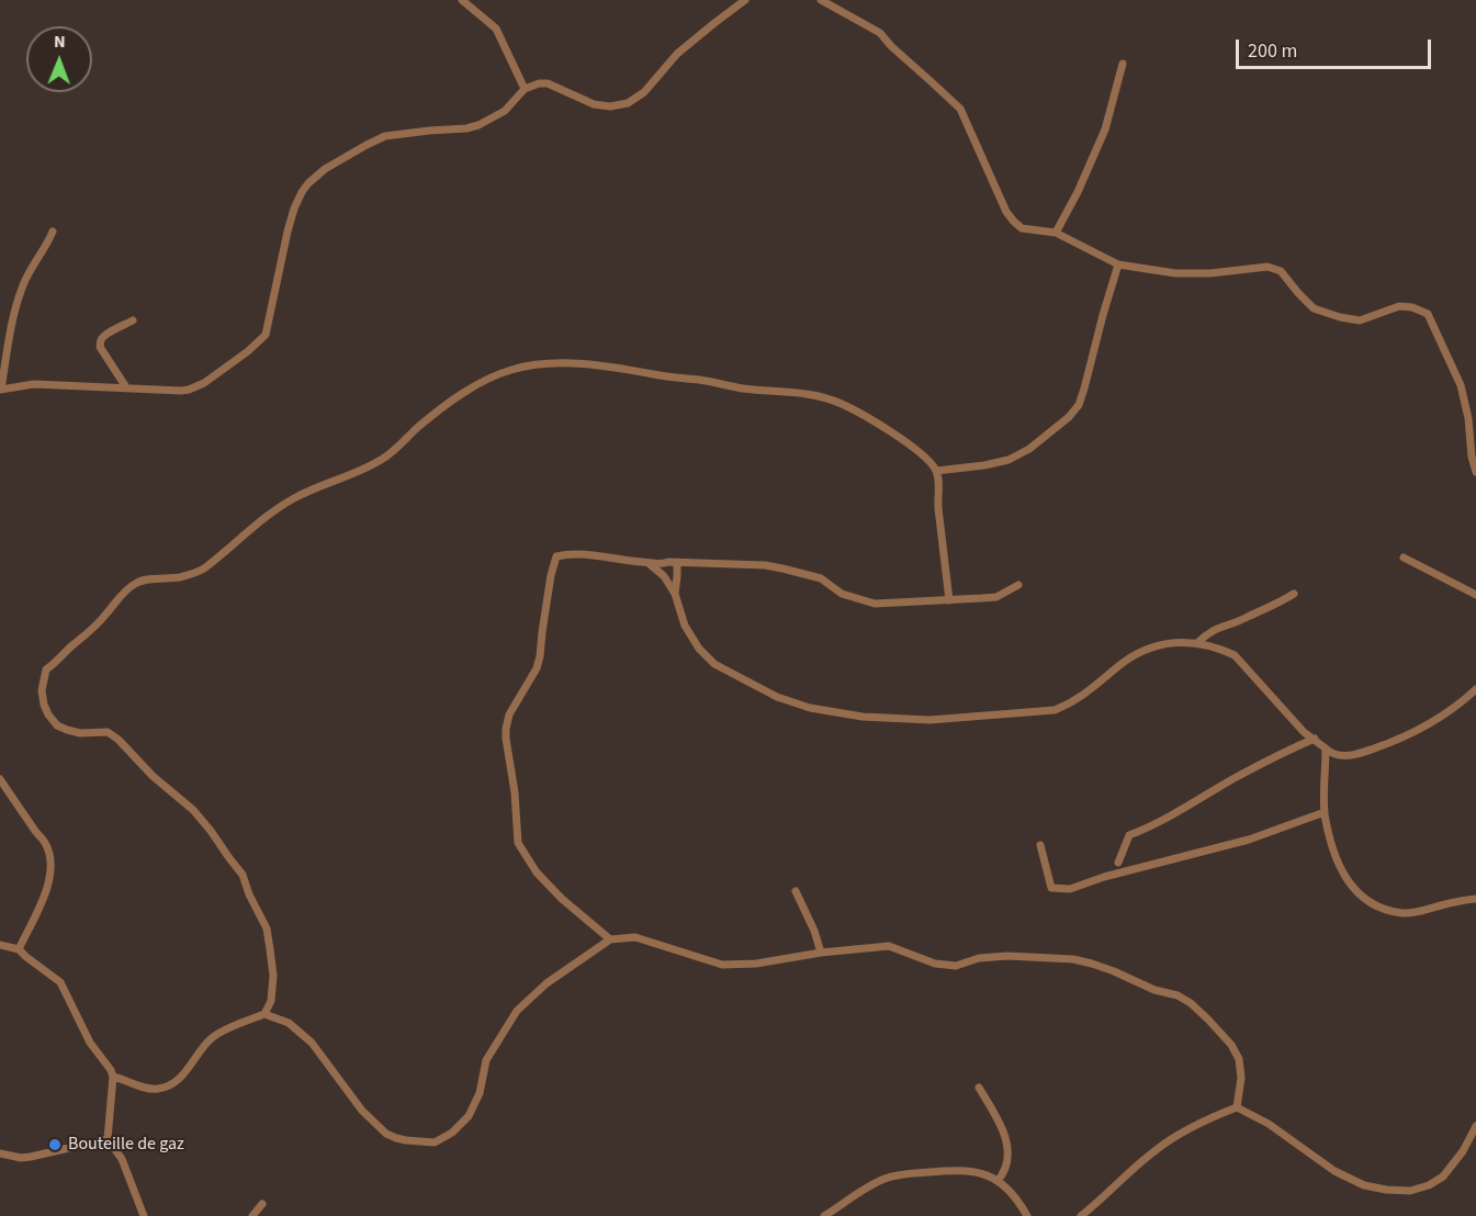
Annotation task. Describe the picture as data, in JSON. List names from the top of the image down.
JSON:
{
  "places": ["Bouteille de gaz"],
  "scale_bar": "200 m",
  "north": "top"
}
